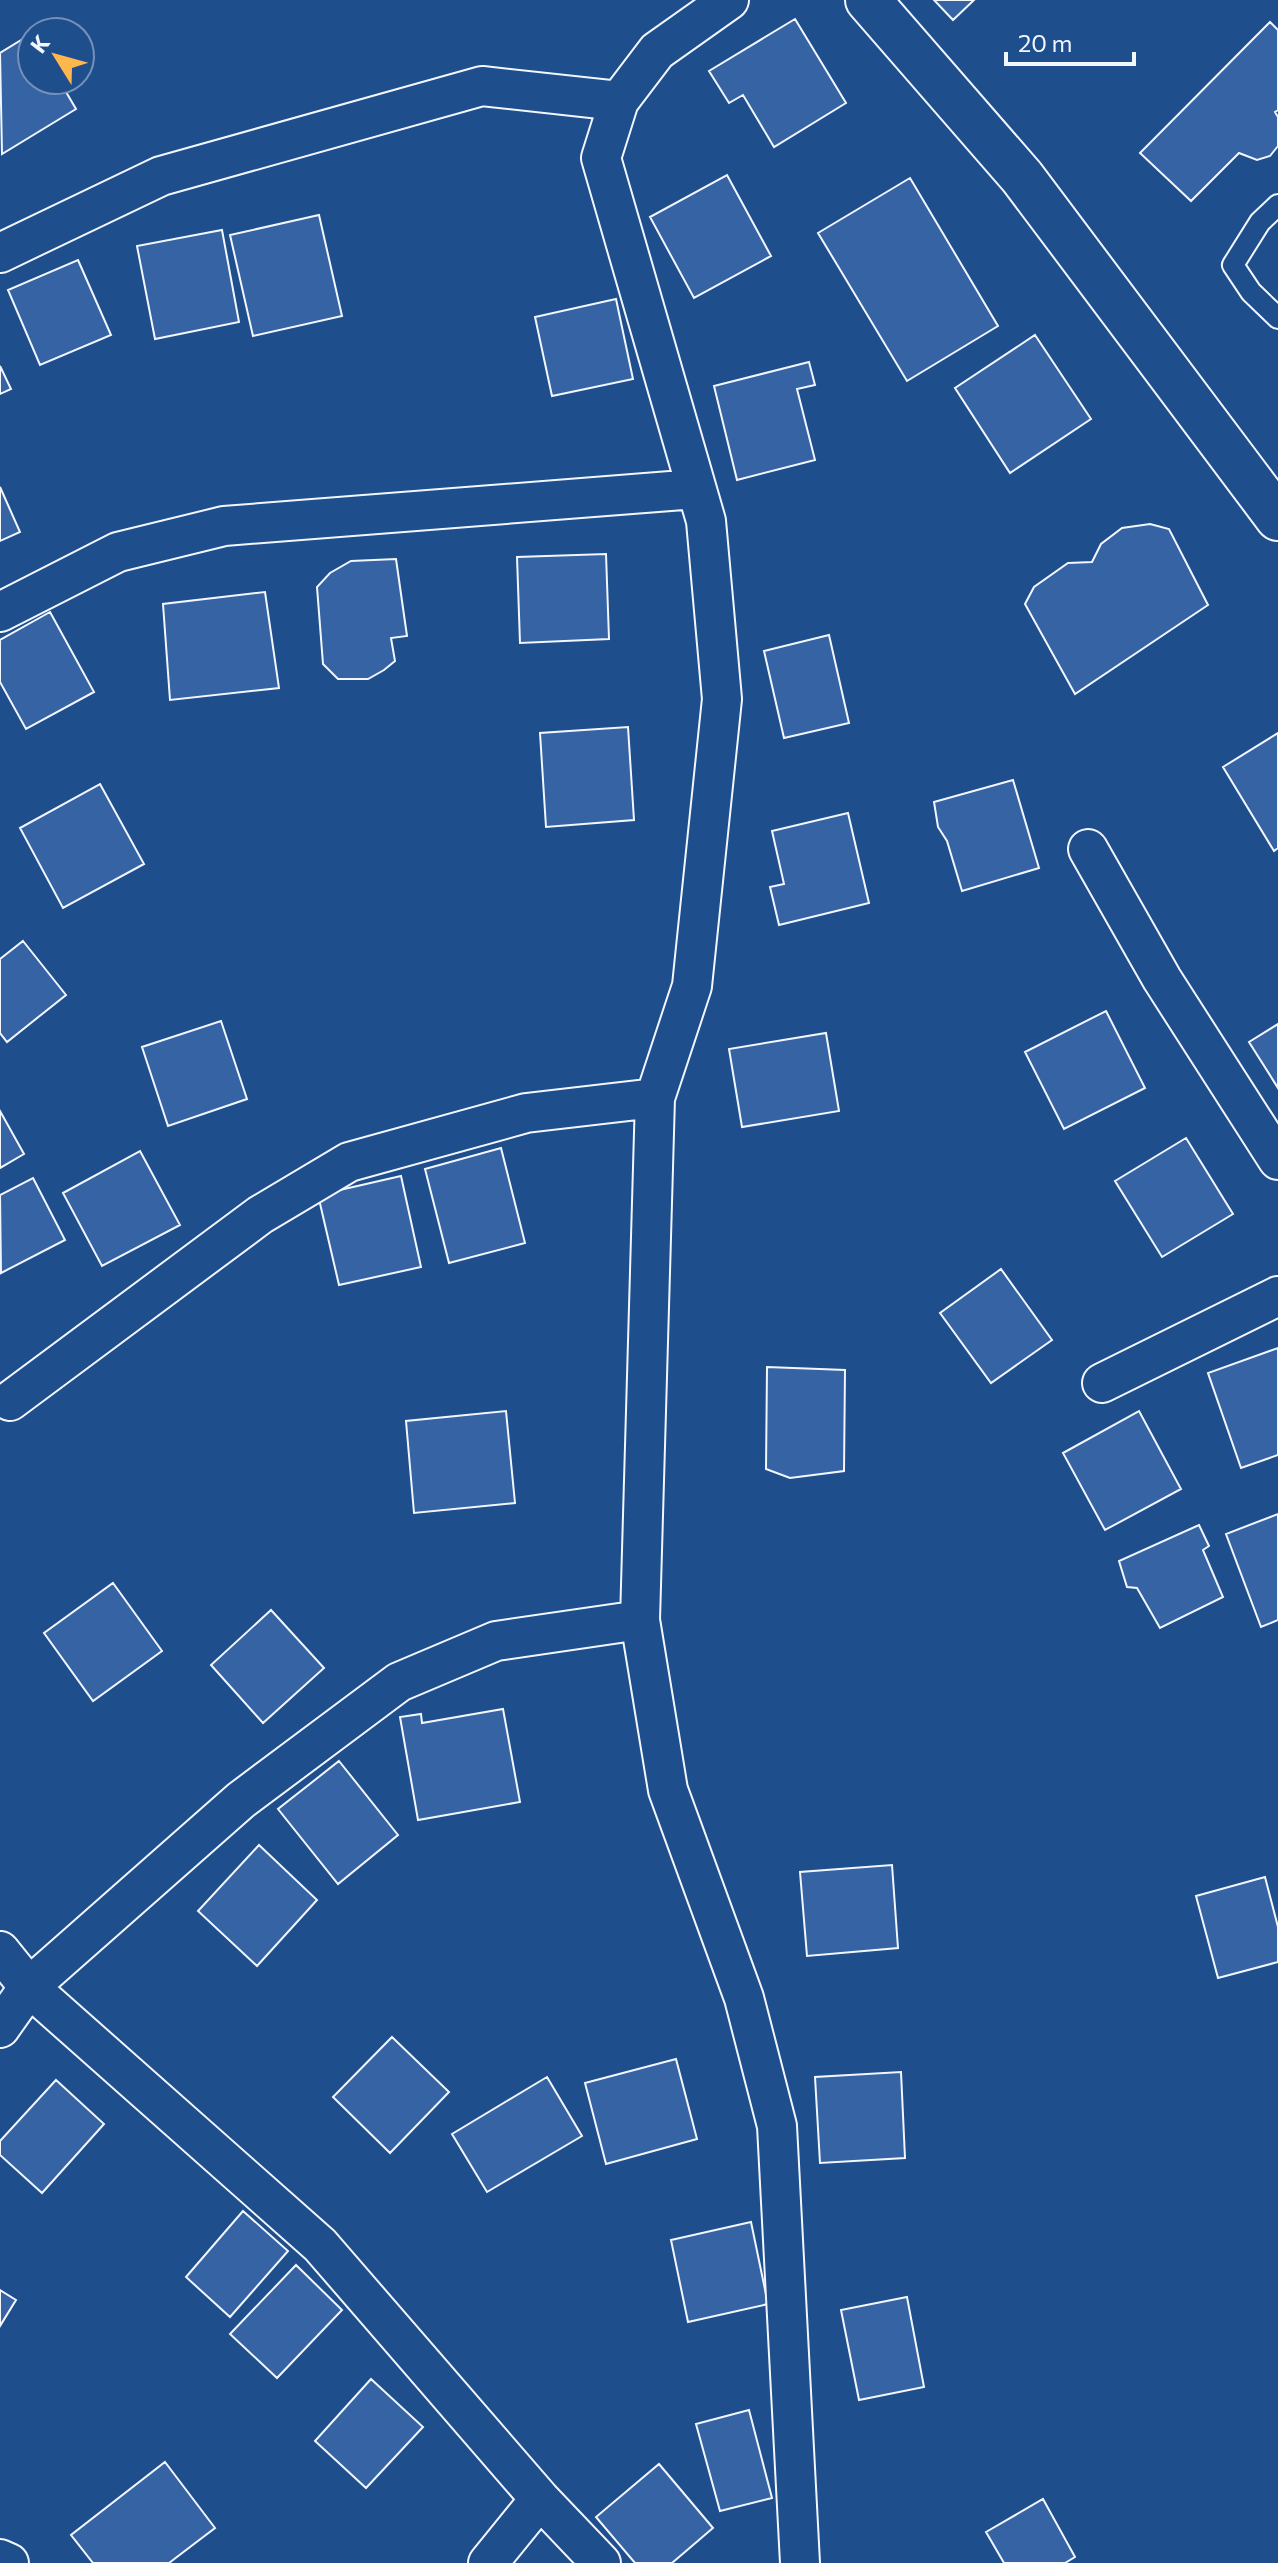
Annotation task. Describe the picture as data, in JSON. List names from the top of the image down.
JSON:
{
  "scale_bar": "20 m",
  "north": "top left"
}
